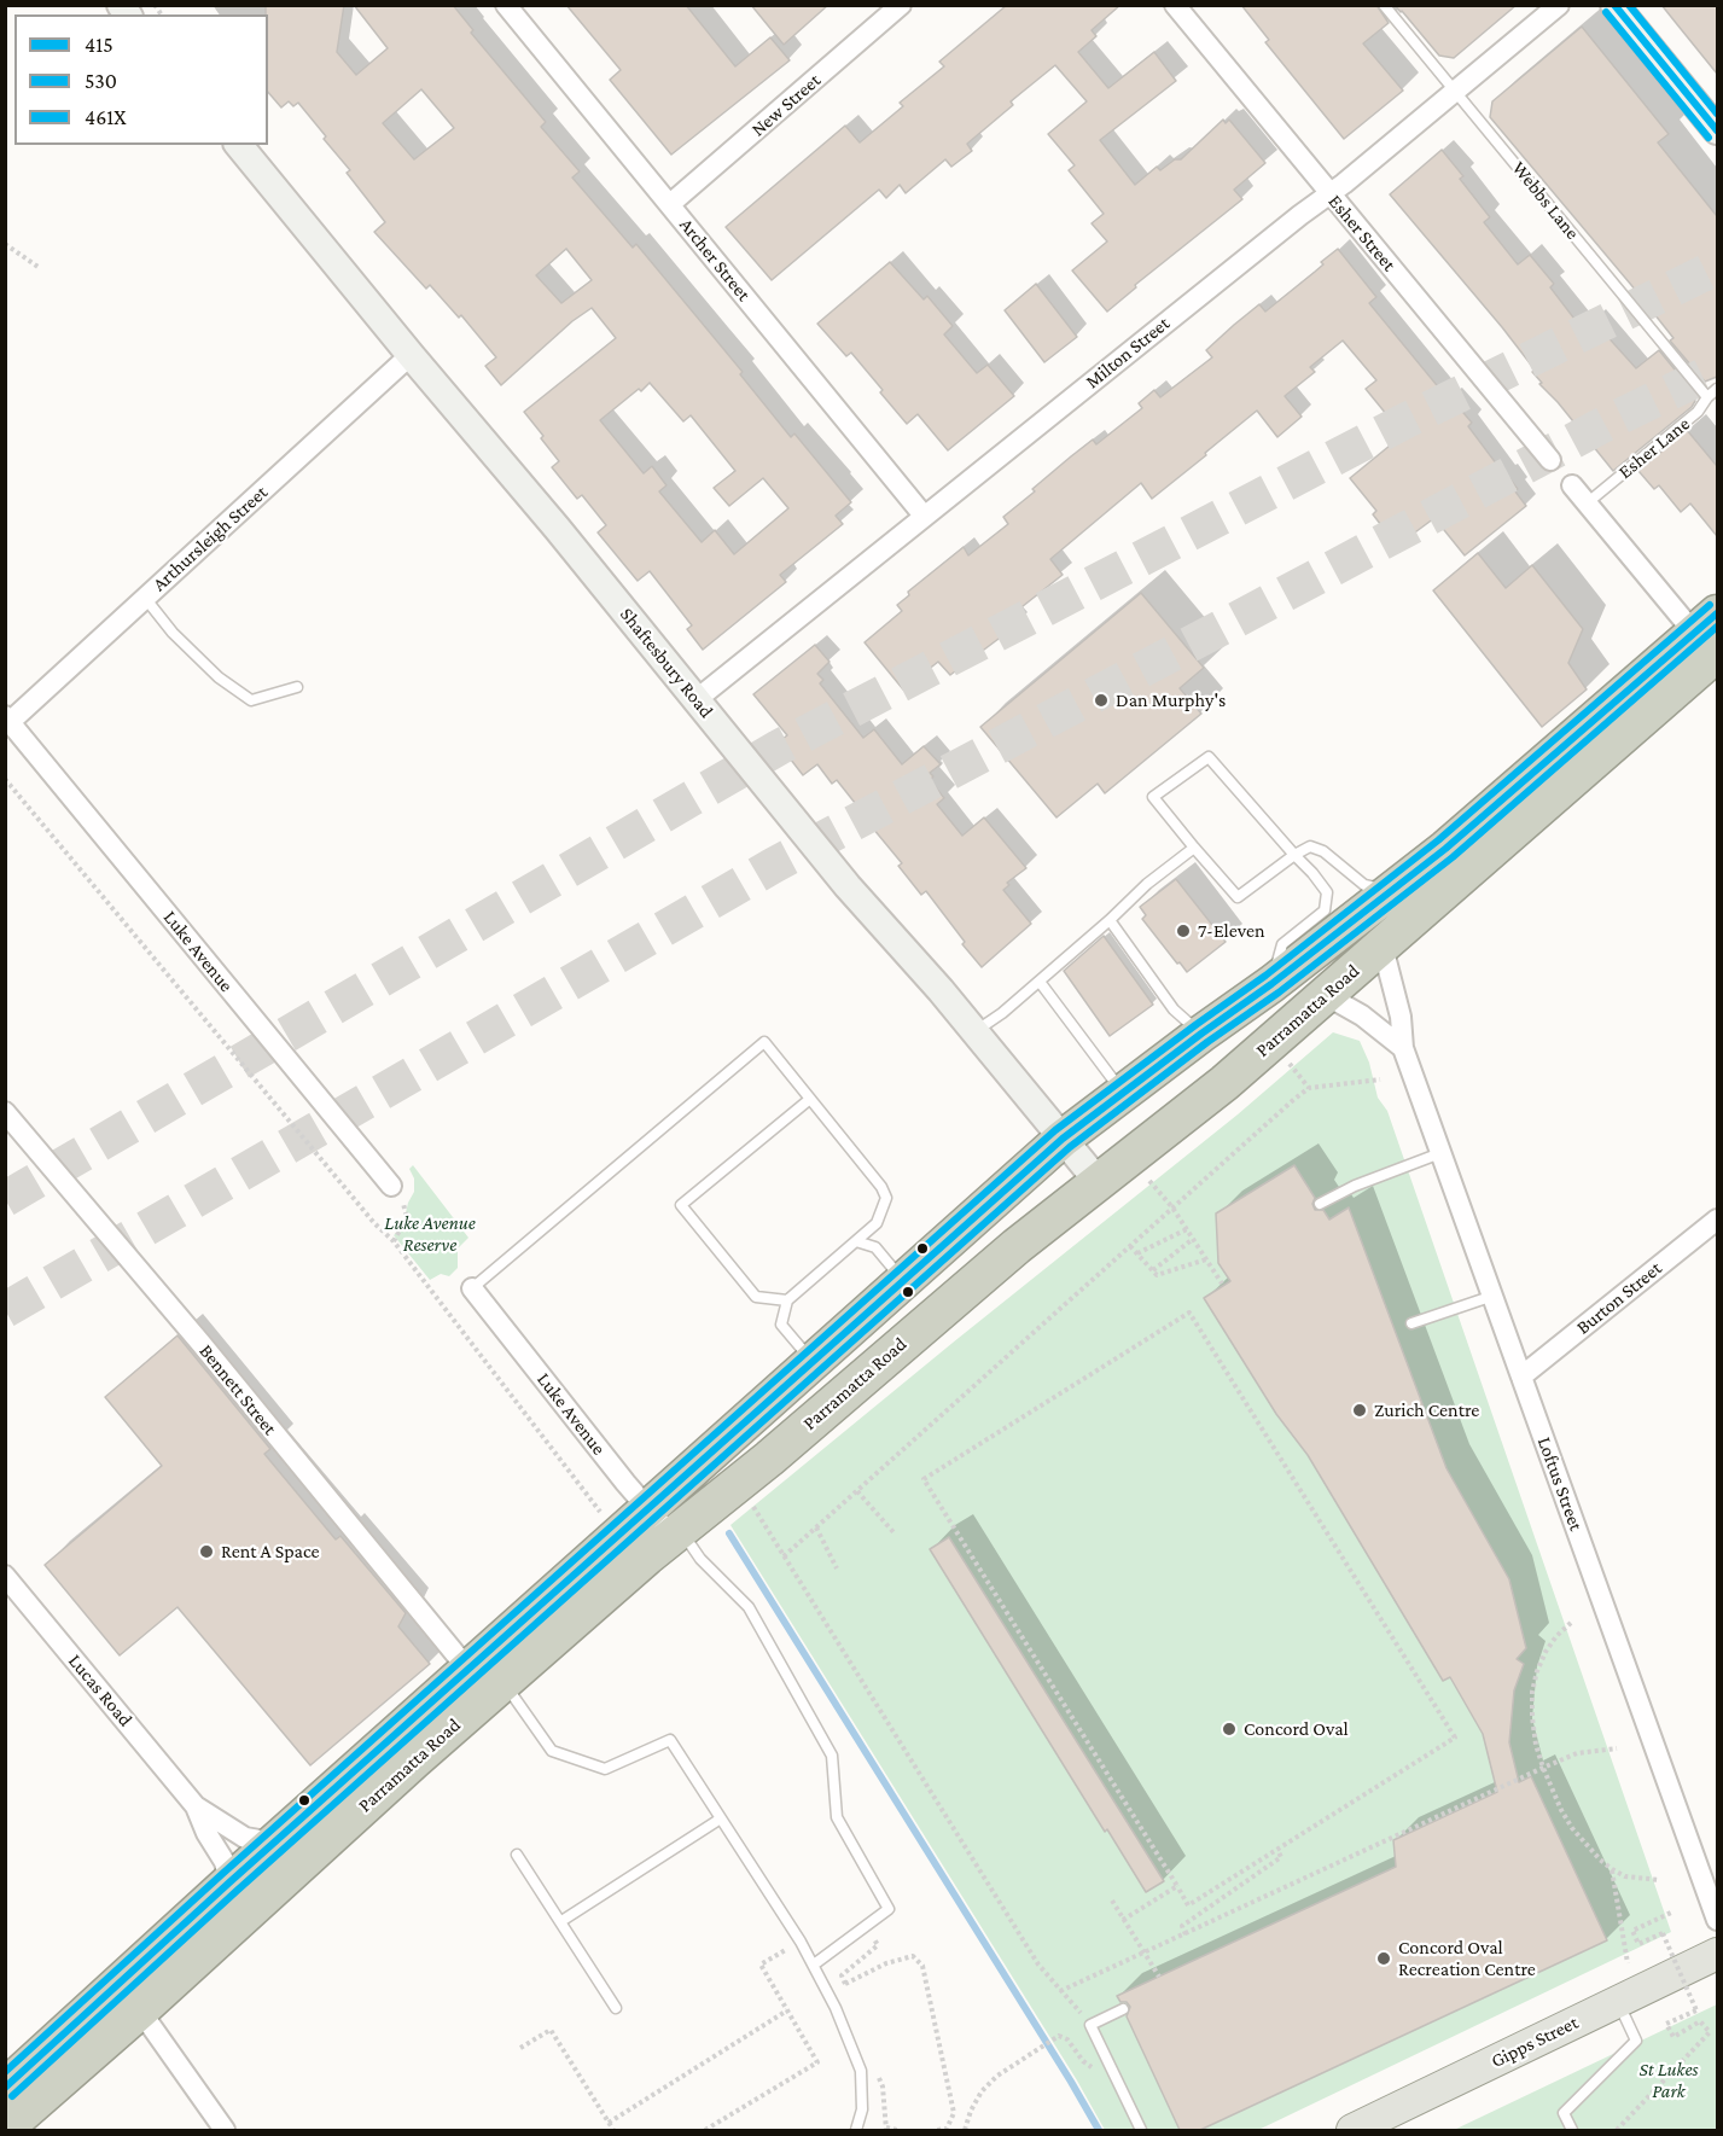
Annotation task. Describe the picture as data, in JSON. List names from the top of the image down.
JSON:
{
  "streets": {
    "highway": ["Parramatta Road"],
    "main road": ["Shaftesbury Road", "Gipps Street"],
    "street": [
      "New Street",
      "Esher Street",
      "Archer Street",
      "Milton Street",
      "Arthursleigh Street",
      "Luke Avenue",
      "Burton Street",
      "Bennett Street",
      "Loftus Street",
      "Lucas Road"
    ],
    "lane": ["Webbs Lane", "Esher Lane"]
  },
  "crossings": [
    ["New Street", "Archer Street"],
    ["Webbs Lane", "Milton Street"],
    ["Webbs Lane", "Esher Lane"],
    ["Esher Street", "Milton Street"],
    ["Archer Street", "Milton Street"],
    ["Milton Street", "Shaftesbury Road"],
    ["Arthursleigh Street", "Shaftesbury Road"],
    ["Arthursleigh Street", "Luke Avenue"],
    ["Shaftesbury Road", "Parramatta Road"],
    ["Luke Avenue", "Parramatta Road"],
    ["Parramatta Road", "Bennett Street"],
    ["Parramatta Road", "Loftus Street"],
    ["Parramatta Road", "Lucas Road"],
    ["Burton Street", "Loftus Street"]
  ],
  "parks": ["Luke Avenue Reserve", "St Lukes Park"],
  "places": [
    "Dan Murphy's",
    "7-Eleven",
    "Zurich Centre",
    "Rent A Space",
    "Concord Oval",
    "Concord Oval Recreation Centre"
  ],
  "lines": ["transit line 415", "transit line 461X", "transit line 530"],
  "legend": ["415", "530", "461X"]
}
